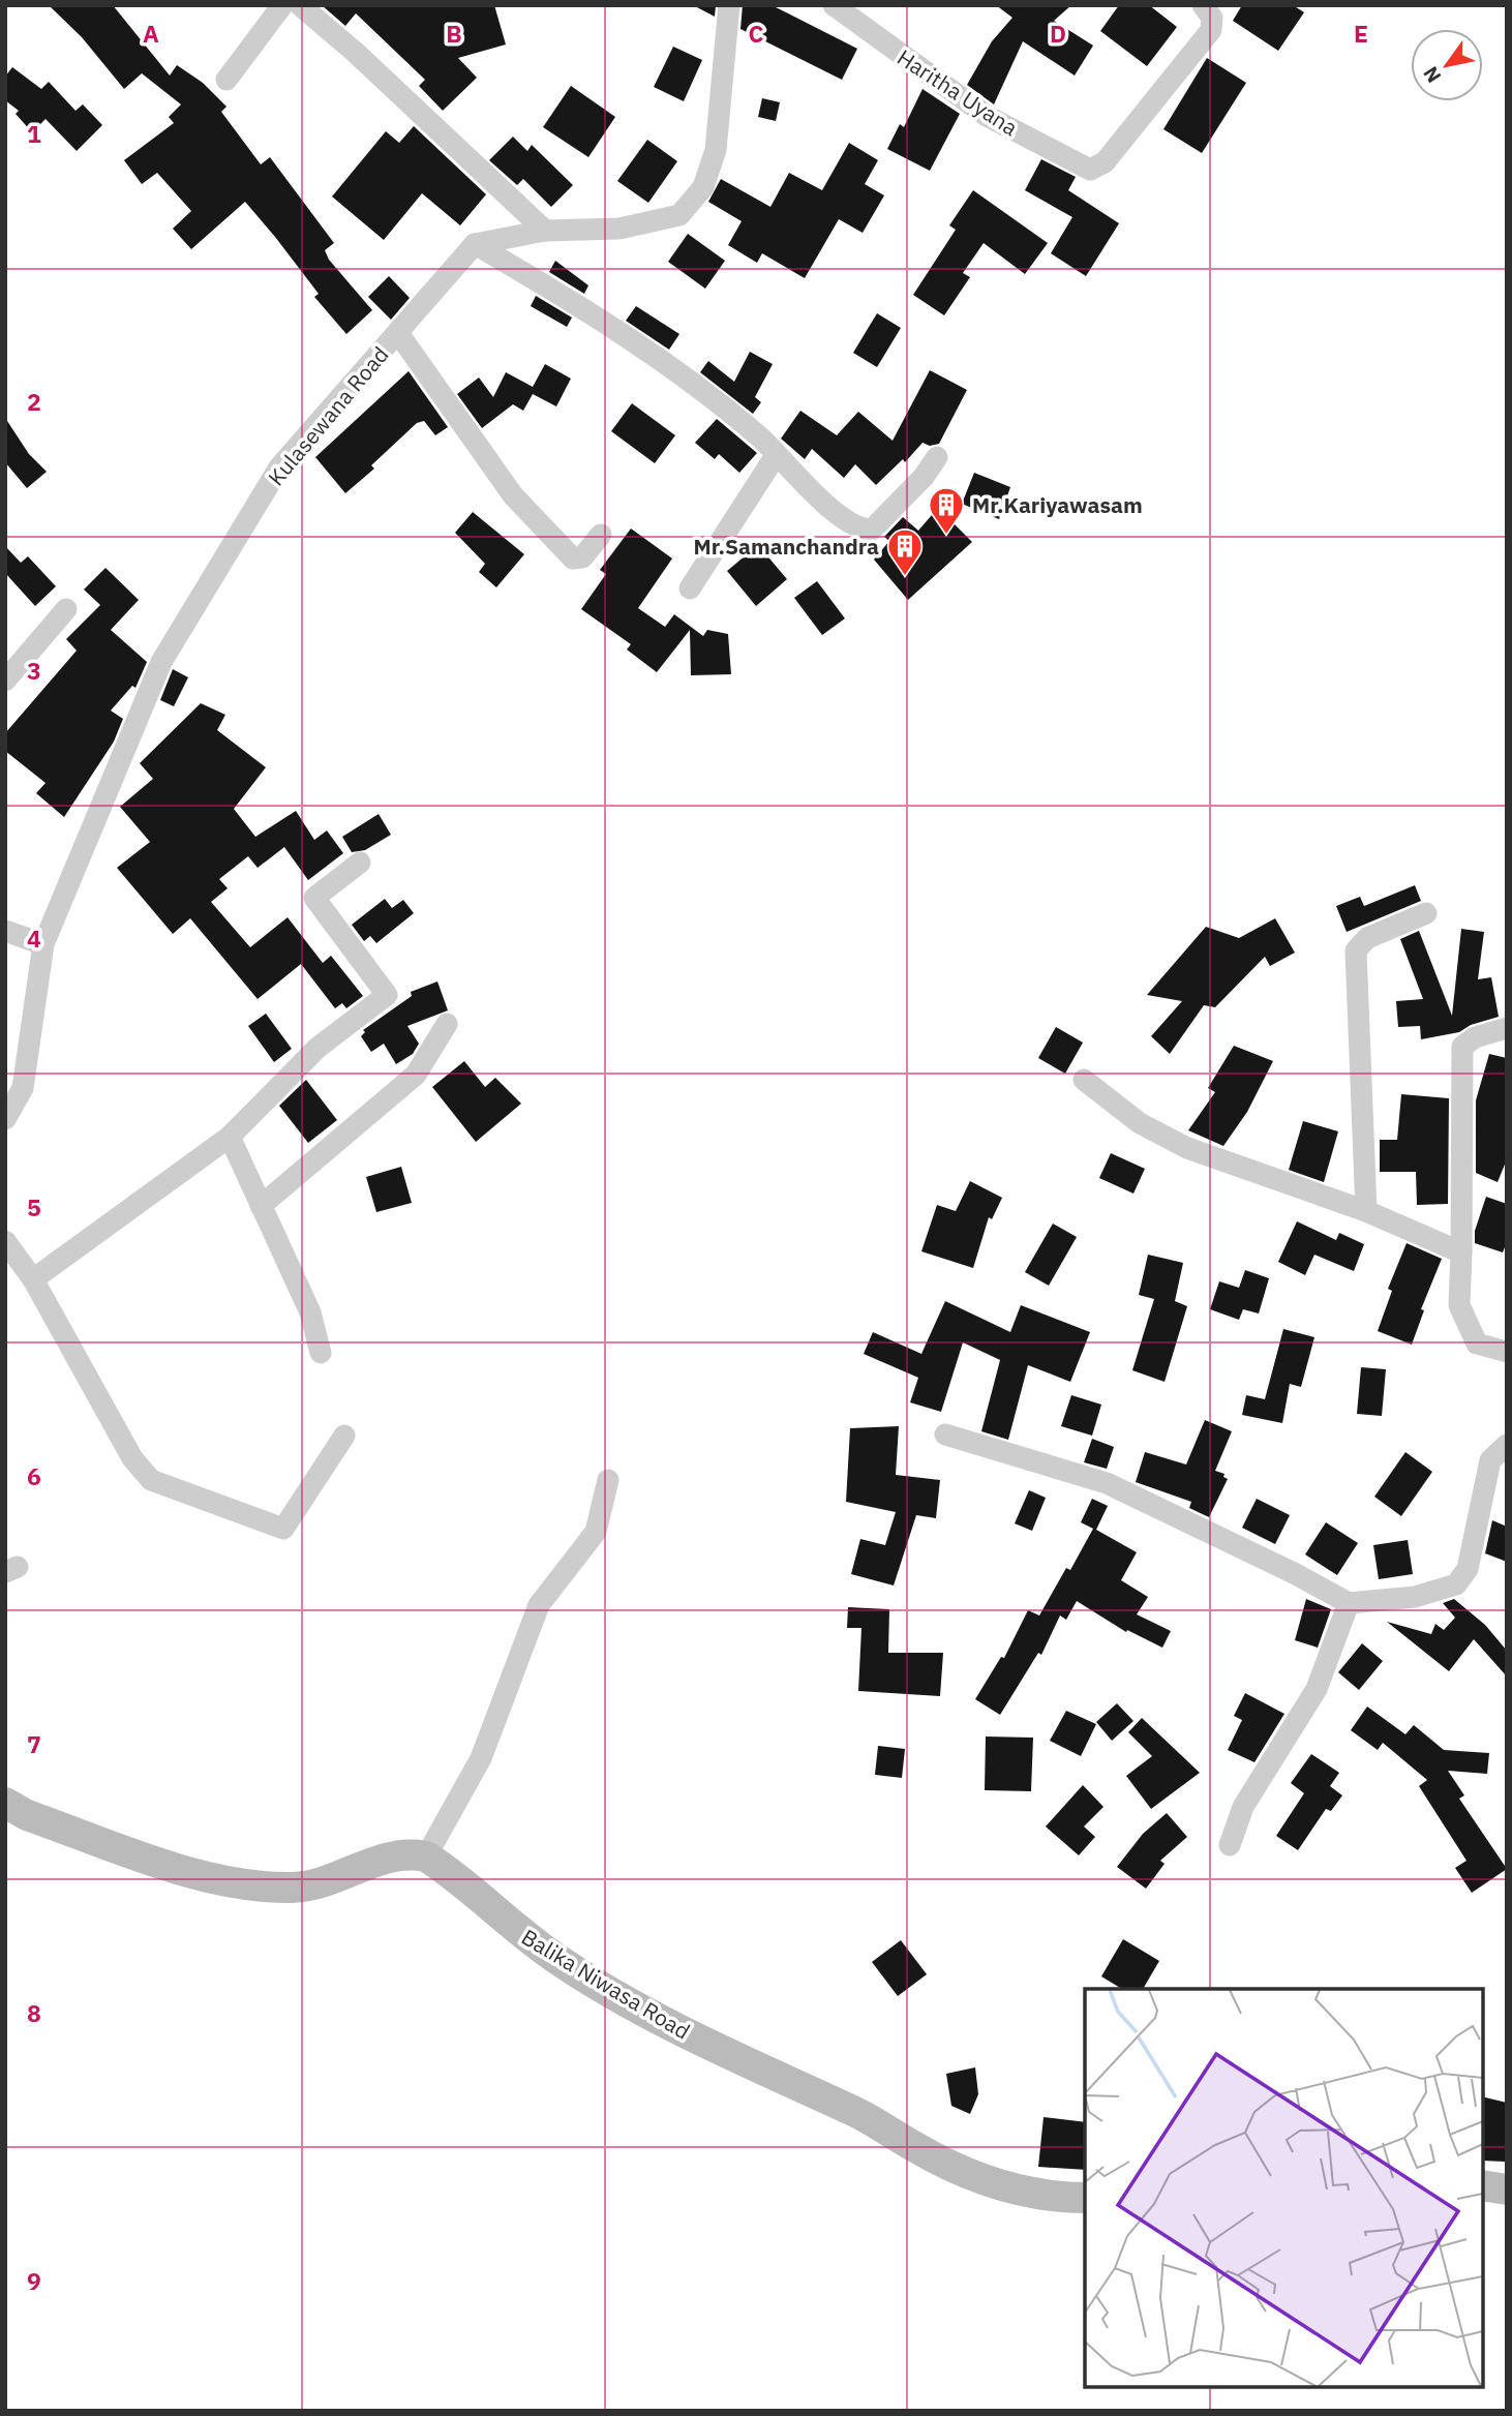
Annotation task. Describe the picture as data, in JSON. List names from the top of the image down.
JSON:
{
  "streets": {
    "street": ["Haritha Uyana", "Kulasewana Road", "Balika Niwasa Road"]
  },
  "places": {
    "building": ["Mr.Kariyawasam", "Mr.Samanchandra"]
  },
  "north": "bottom left",
  "grid": {
    "columns": [
      "A",
      "B",
      "C",
      "D",
      "E"
    ],
    "rows": [
      "1",
      "2",
      "3",
      "4",
      "5",
      "6",
      "7",
      "8",
      "9"
    ]
  }
}
